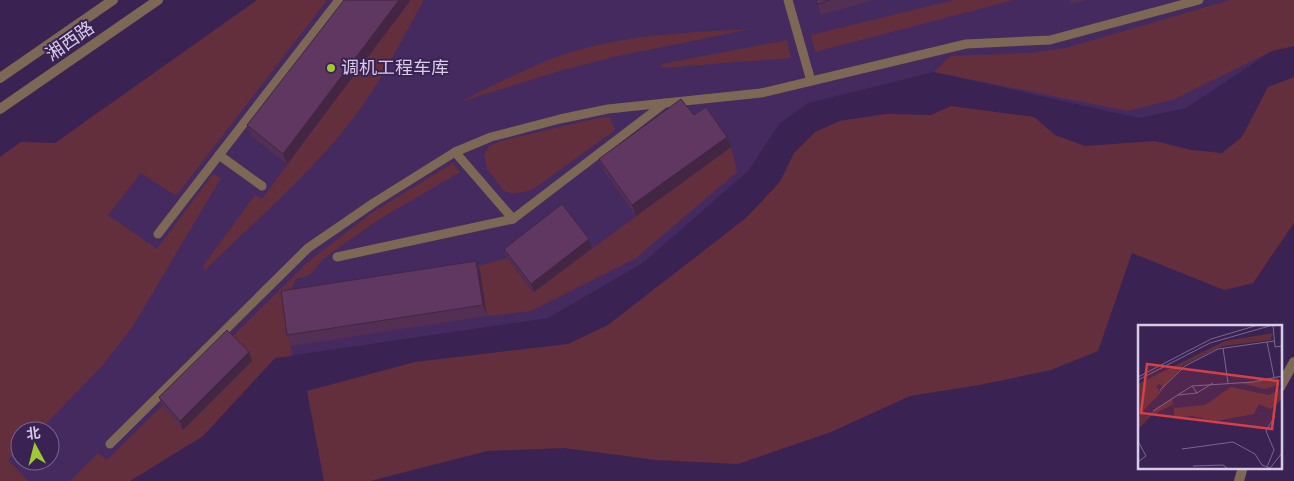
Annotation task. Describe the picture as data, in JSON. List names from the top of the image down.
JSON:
{
  "streets": {
    "street": ["湘西路"]
  },
  "places": ["调机工程车库"],
  "north": "top"
}
